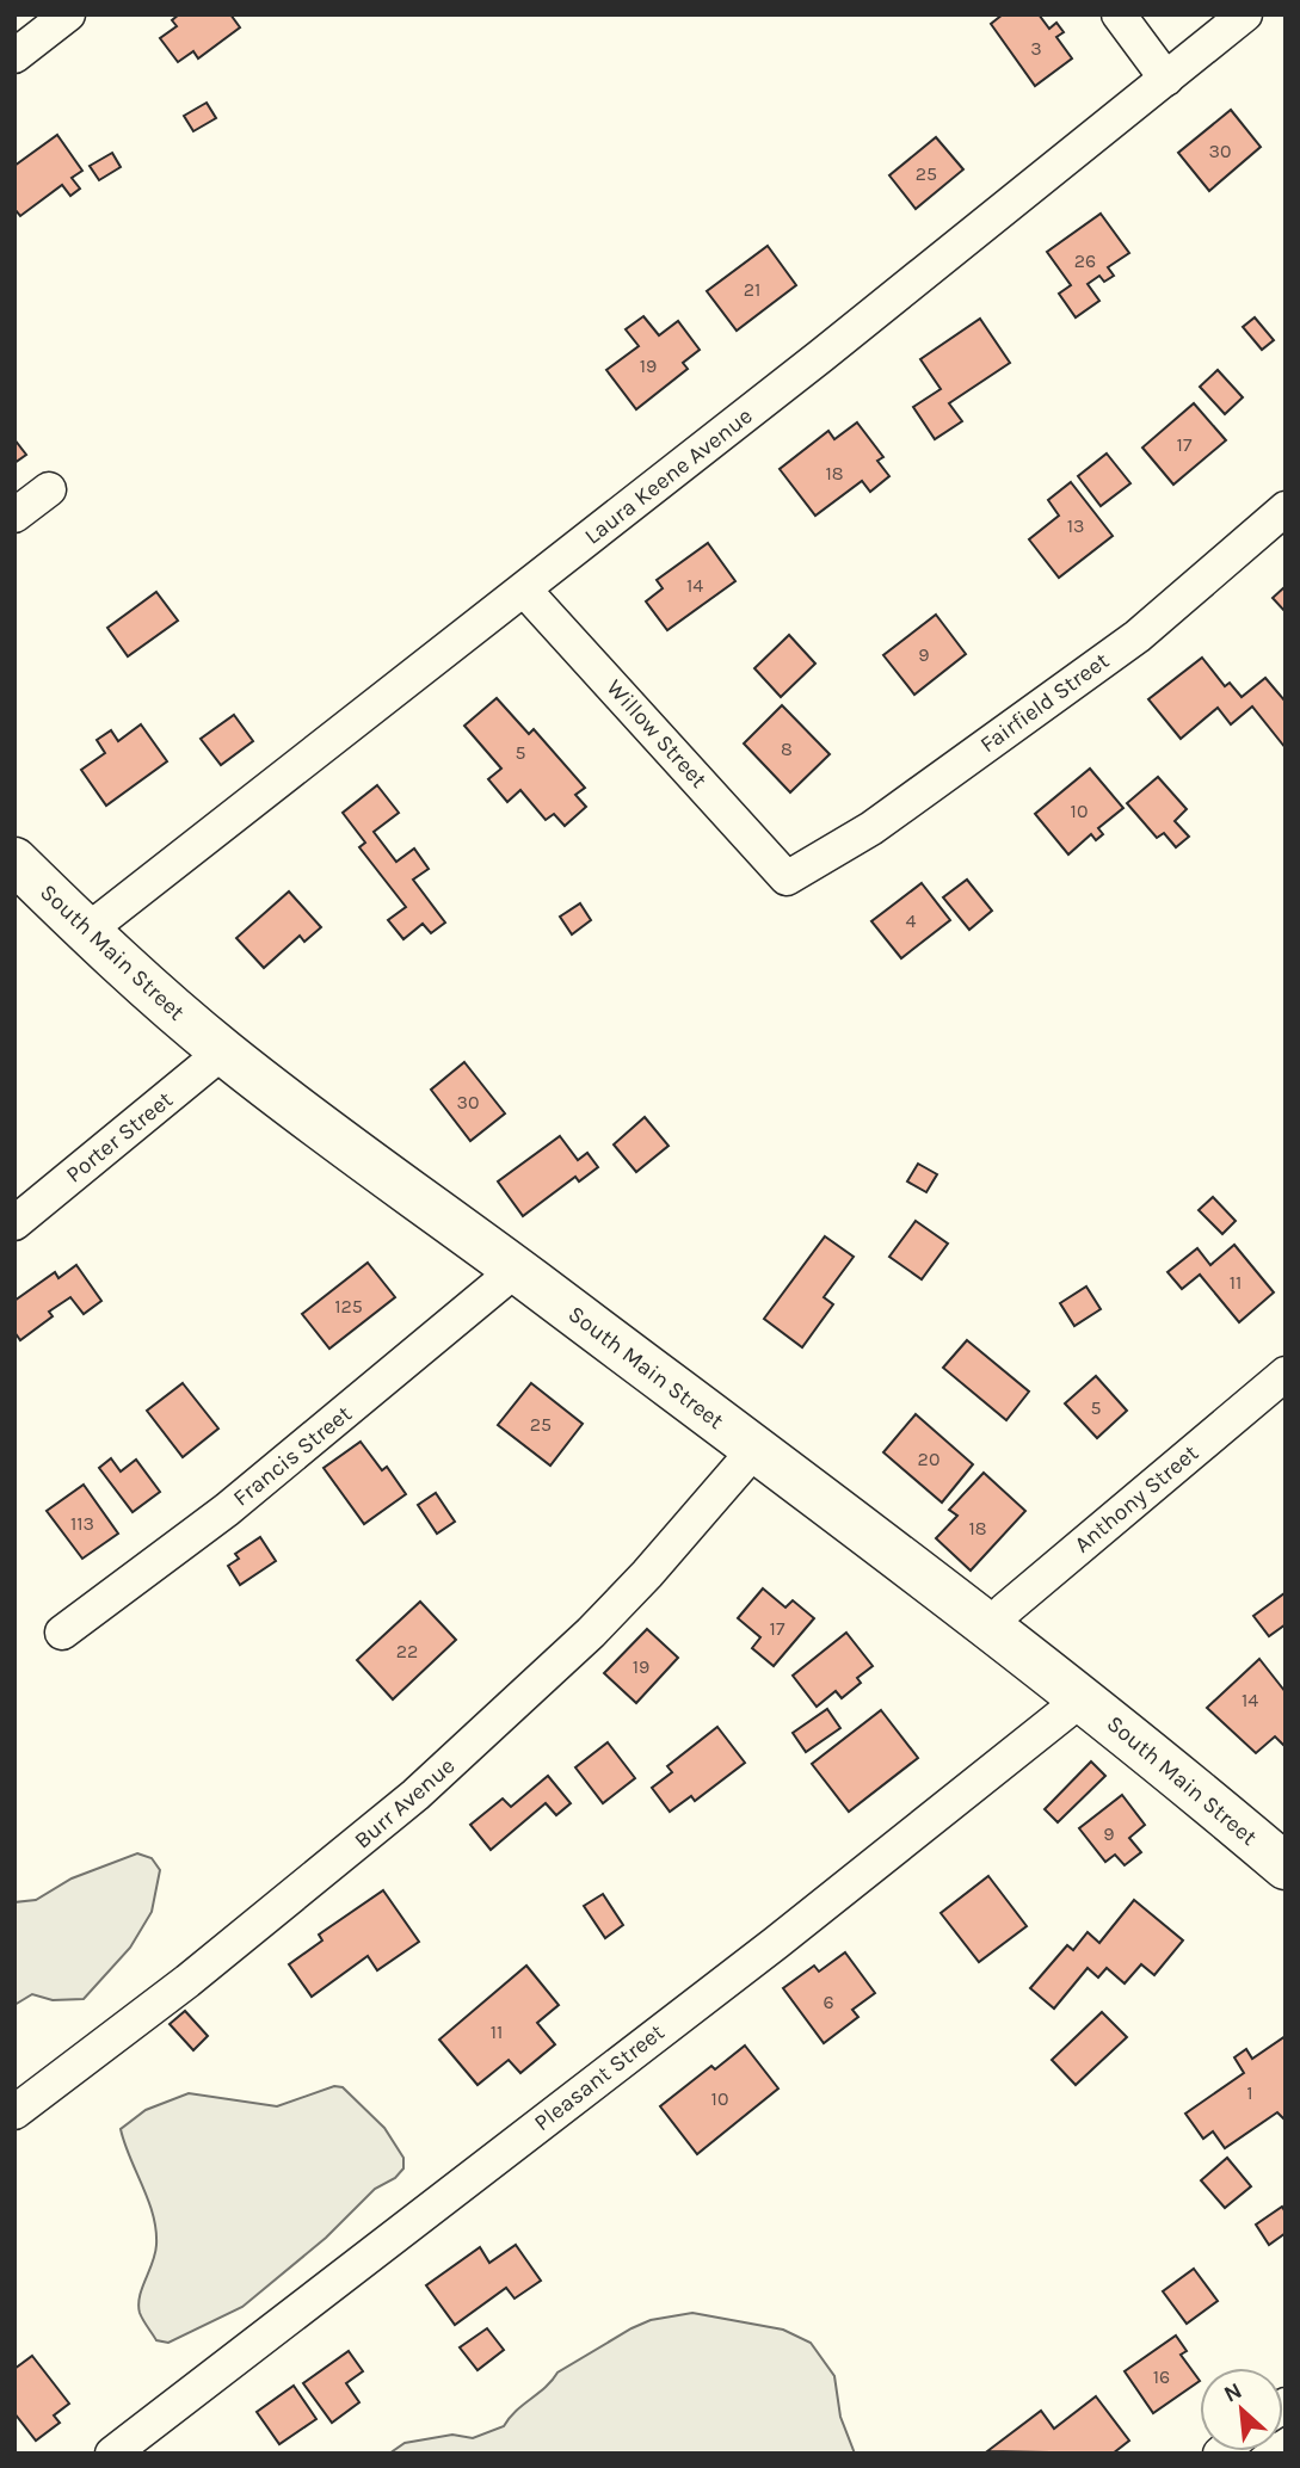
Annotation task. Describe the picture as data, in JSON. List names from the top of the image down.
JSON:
{
  "streets": {
    "main road": ["South Main Street"],
    "street": [
      "Laura Keene Avenue",
      "Fairfield Street",
      "Willow Street",
      "Porter Street",
      "Francis Street",
      "Anthony Street",
      "Burr Avenue",
      "Pleasant Street"
    ]
  },
  "crossings": [
    ["Laura Keene Avenue", "Willow Street"],
    ["Laura Keene Avenue", "South Main Street"],
    ["Fairfield Street", "Willow Street"],
    ["South Main Street", "Porter Street"],
    ["South Main Street", "Francis Street"],
    ["South Main Street", "Anthony Street"],
    ["South Main Street", "Burr Avenue"],
    ["South Main Street", "Pleasant Street"]
  ],
  "house_numbers": [
    "3",
    "30",
    "25",
    "26",
    "21",
    "19",
    "17",
    "18",
    "13",
    "14",
    "9",
    "8",
    "5",
    "10",
    "4",
    "30",
    "11",
    "125",
    "5",
    "25",
    "20",
    "113",
    "18",
    "17",
    "22",
    "19",
    "14",
    "9",
    "6",
    "11",
    "1",
    "10",
    "16"
  ],
  "north": "top left"
}
